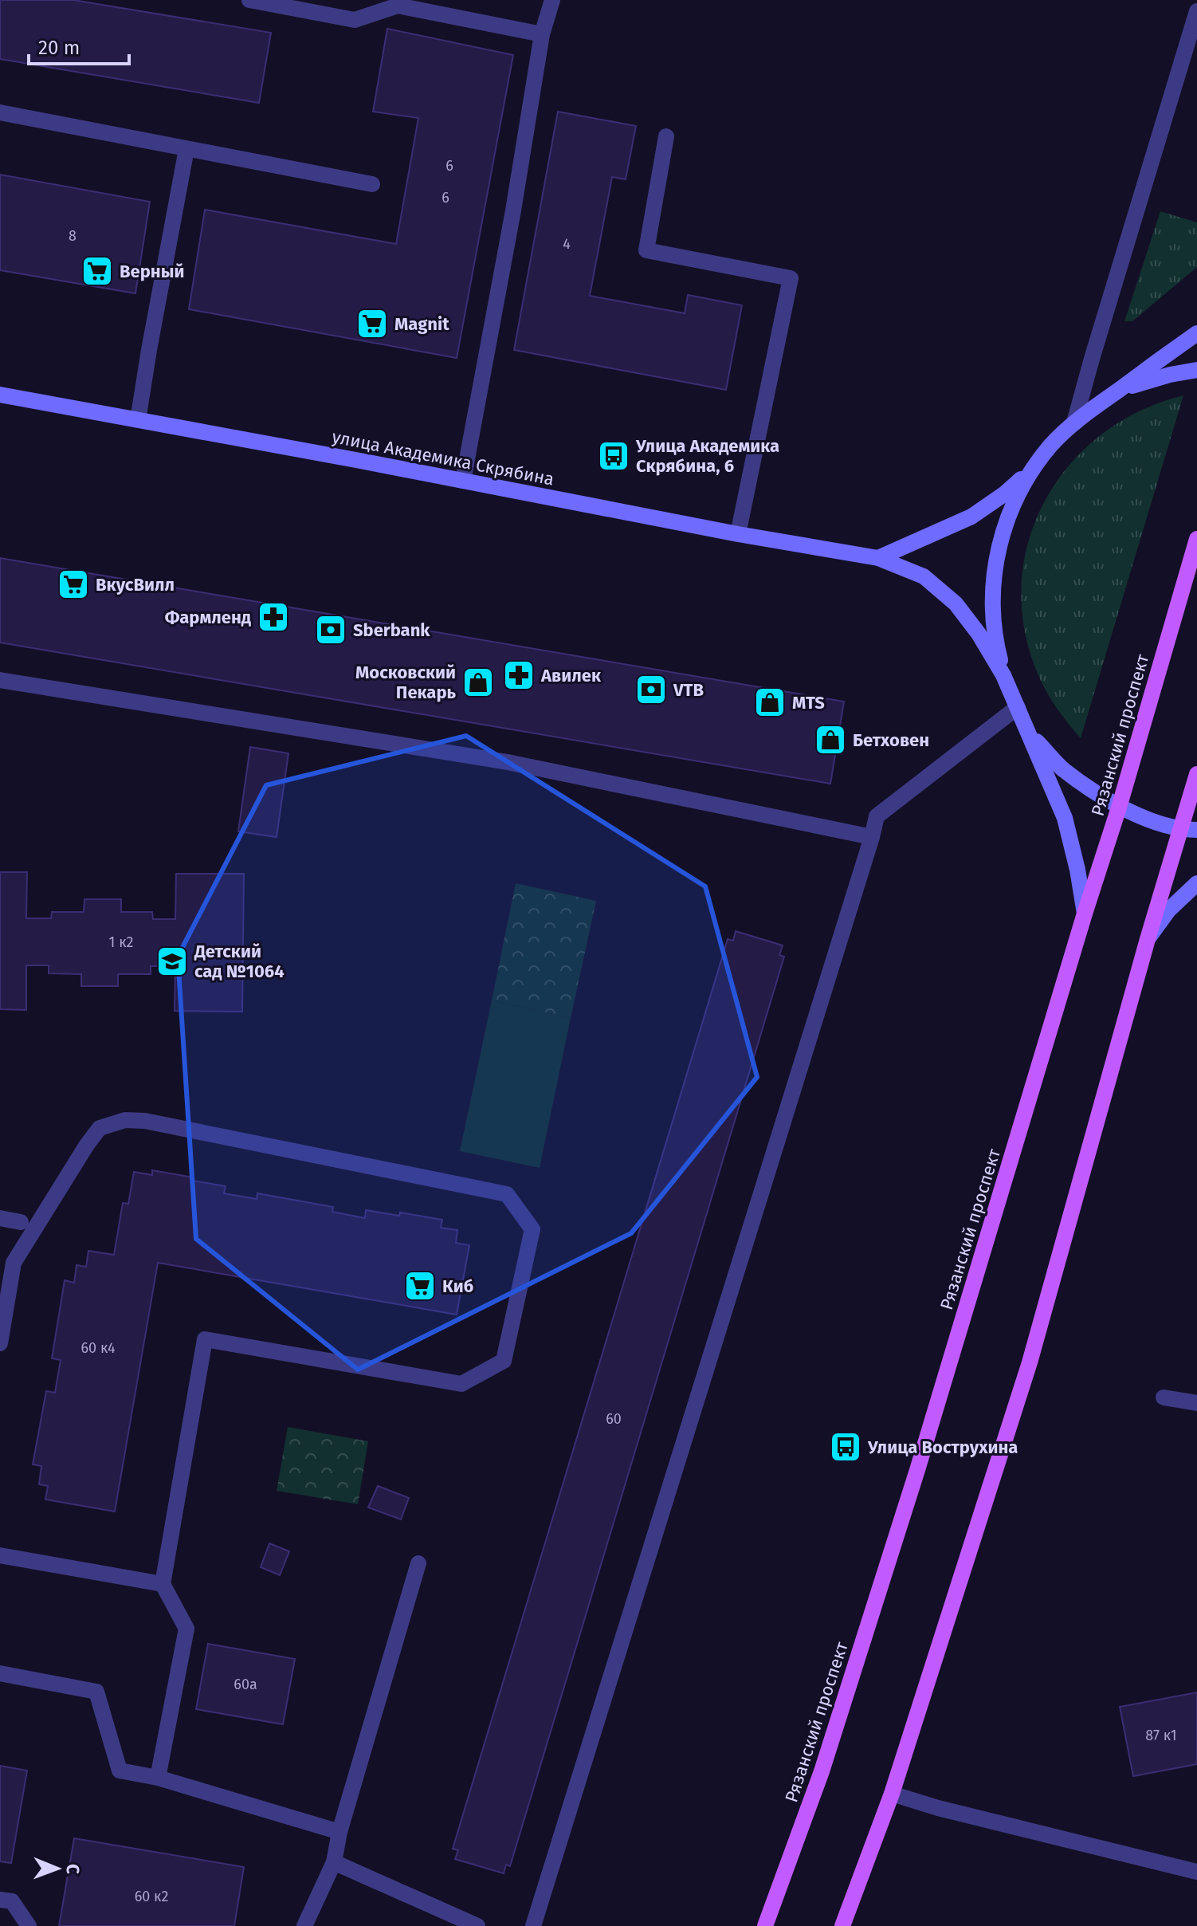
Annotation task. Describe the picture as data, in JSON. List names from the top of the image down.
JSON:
{
  "streets": {
    "main road": ["улица Академика Скрябина", "Рязанский проспект"]
  },
  "places": {
    "supermarket": [
      "Верный",
      "Magnit",
      "ВкусВилл",
      "Киб"
    ],
    "bus stop": ["Улица Академика Скрябина, 6", "Улица Вострухина"],
    "pharmacy": ["Фармленд", "Авилек"],
    "bank": ["Sberbank", "VTB"],
    "shop": ["Московский Пекарь", "MTS", "Бетховен"],
    "school or university": ["Детский сад №1064"]
  },
  "house_numbers": [
    "6",
    "6",
    "8",
    "4",
    "1 к2",
    "60 к4",
    "60",
    "60а",
    "87 к1",
    "60 к2"
  ],
  "scale_bar": "20 m",
  "north": "right"
}
